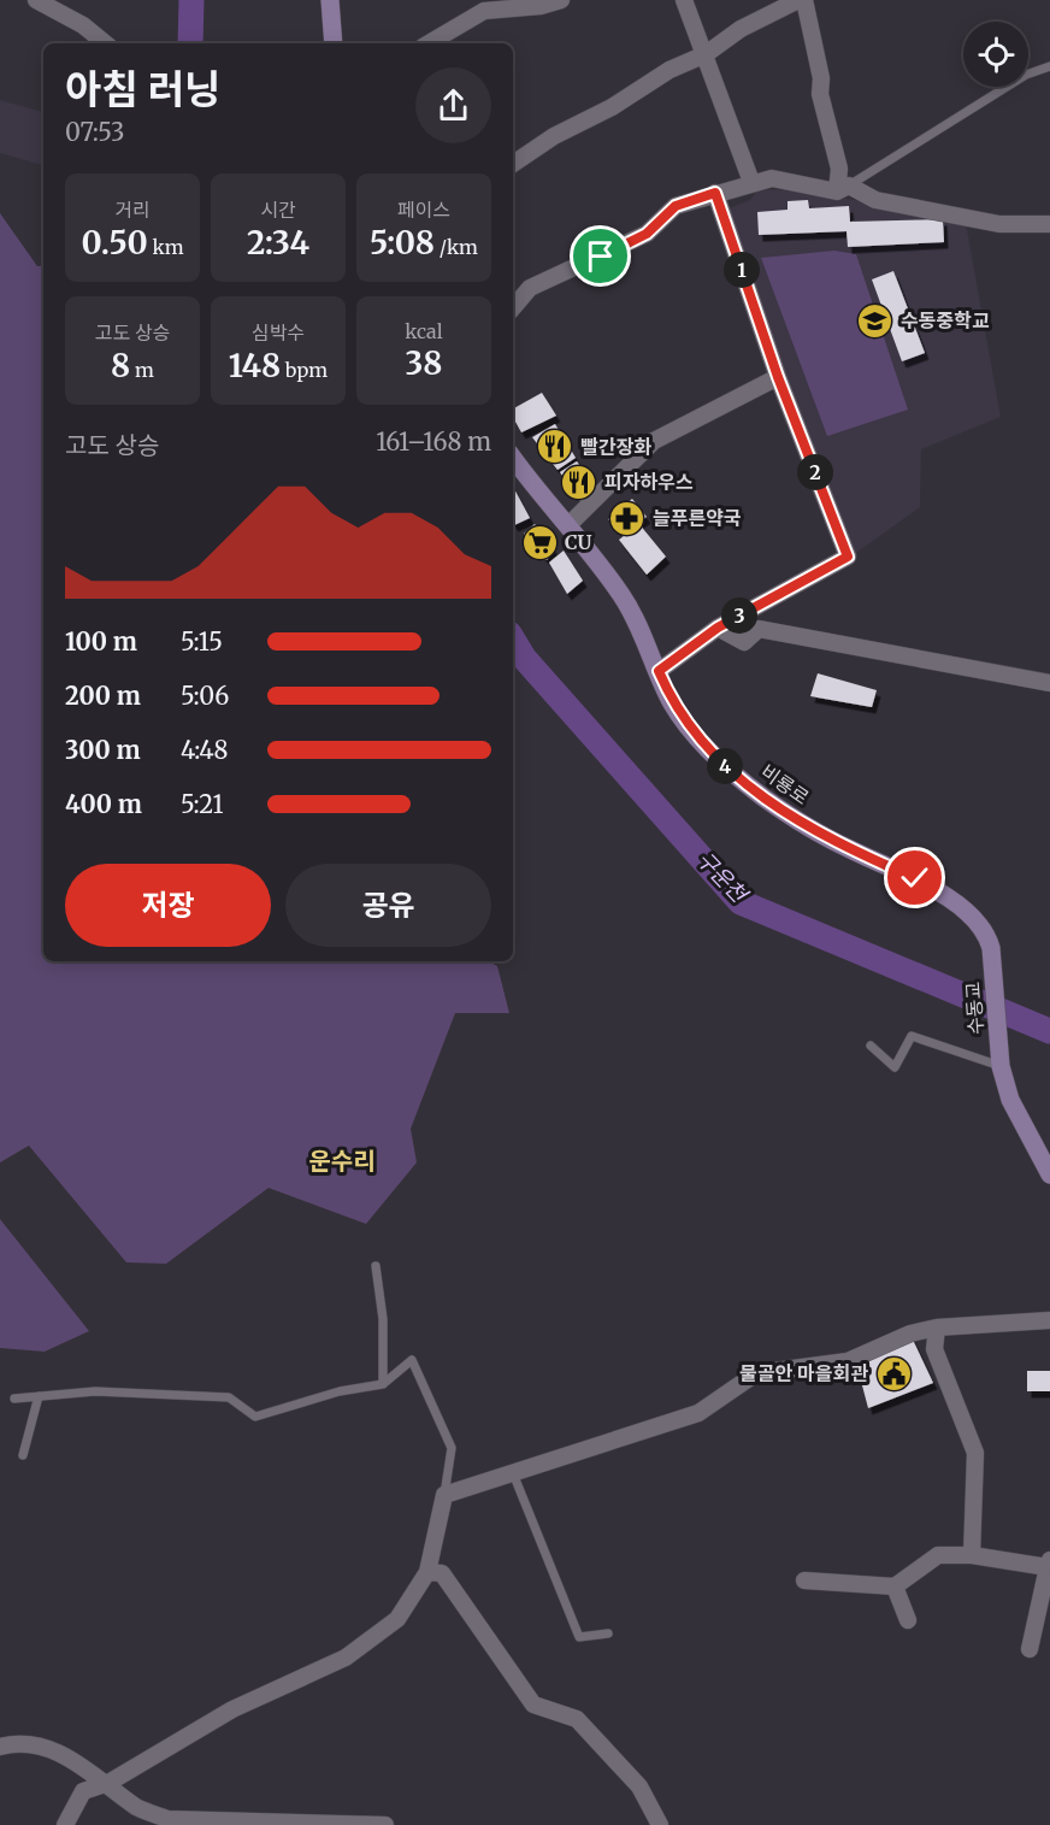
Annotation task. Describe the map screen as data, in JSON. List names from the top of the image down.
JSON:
{
  "streets": {
    "main road": ["비룡로", "수동교"]
  },
  "crossings": [
    ["비룡로", "수동교"]
  ],
  "districts": ["운수리"],
  "water": ["구운천"],
  "places": {
    "school or university": ["수동중학교"],
    "restaurant": ["빨간장화", "피자하우스"],
    "pharmacy": ["늘푸른약국"],
    "supermarket": ["CU"],
    "public building": ["물골안 마을회관"]
  },
  "page": {
    "heading": ["아침 러닝", "07:53"],
    "stats": [
      ["거리", "0.50 km"],
      ["시간", "2:34"],
      ["페이스", "5:08 /km"],
      ["고도 상승", "8 m"],
      ["심박수", "148 bpm"],
      ["kcal", "38"]
    ],
    "pins": [
      "1",
      "2",
      "3",
      "4"
    ],
    "chart": ["고도 상승", "161–168 m"],
    "list": [
      {
        "name": "100 m",
        "note": "5:15"
      },
      {
        "name": "200 m",
        "note": "5:06"
      },
      {
        "name": "300 m",
        "note": "4:48"
      },
      {
        "name": "400 m",
        "note": "5:21"
      }
    ],
    "buttons": ["저장", "공유"]
  }
}
